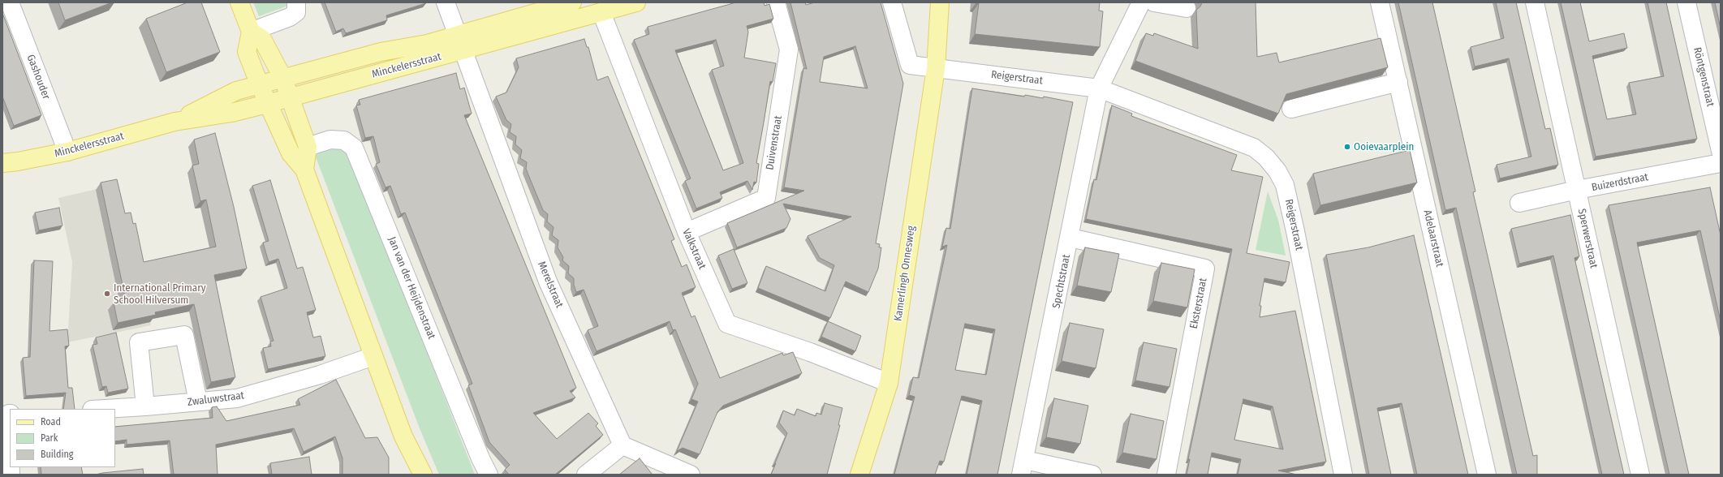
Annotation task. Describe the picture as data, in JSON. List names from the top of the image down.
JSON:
{
  "streets": {
    "main road": ["Minckelersstraat", "Kamerlingh Onnesweg"],
    "street": [
      "Gashouder",
      "Röntgenstraat",
      "Reigerstraat",
      "Duivenstraat",
      "Buizerdstraat",
      "Adelaarstraat",
      "Sperwerstraat",
      "Valkstraat",
      "Spechtstraat",
      "Merelstraat",
      "Jan van der Heijdenstraat",
      "Eksterstraat",
      "Zwaluwstraat"
    ]
  },
  "crossings": [
    ["Minckelersstraat", "Gashouder"],
    ["Minckelersstraat", "Valkstraat"],
    ["Minckelersstraat", "Merelstraat"],
    ["Reigerstraat", "Kamerlingh Onnesweg"],
    ["Reigerstraat", "Spechtstraat"],
    ["Duivenstraat", "Valkstraat"],
    ["Buizerdstraat", "Sperwerstraat"],
    ["Valkstraat", "Kamerlingh Onnesweg"],
    ["Spechtstraat", "Eksterstraat"]
  ],
  "places": ["Ooievaarplein", "International Primary School Hilversum"],
  "legend": ["Road", "Park", "Building"]
}
